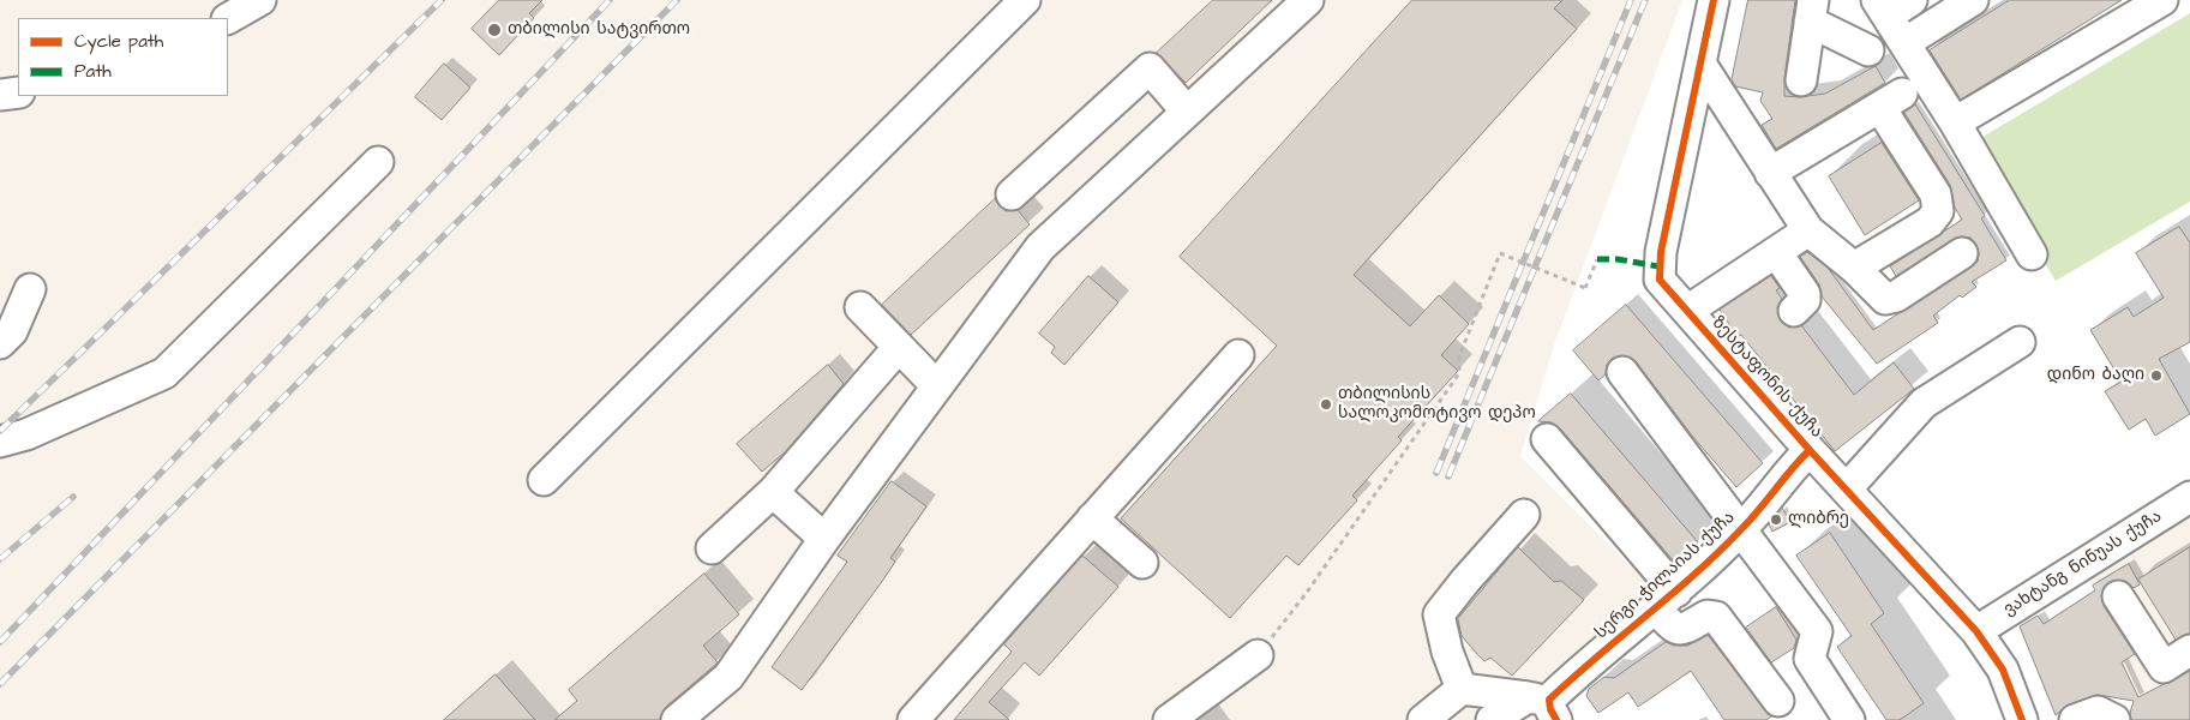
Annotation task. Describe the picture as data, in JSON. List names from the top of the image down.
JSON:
{
  "streets": {
    "street": ["ზესტაფონის ქუჩა", "ვახტანგ ნინუას ქუჩა", "სერგი ჭილაიას ქუჩა"]
  },
  "crossings": [
    ["ზესტაფონის ქუჩა", "ვახტანგ ნინუას ქუჩა"],
    ["ზესტაფონის ქუჩა", "სერგი ჭილაიას ქუჩა"]
  ],
  "places": [
    "თბილისი სატვირთო",
    "დინო ბაღი",
    "თბილისის სალოკომოტივო დეპო",
    "ლიბრე"
  ],
  "legend": ["Cycle path", "Path"]
}
